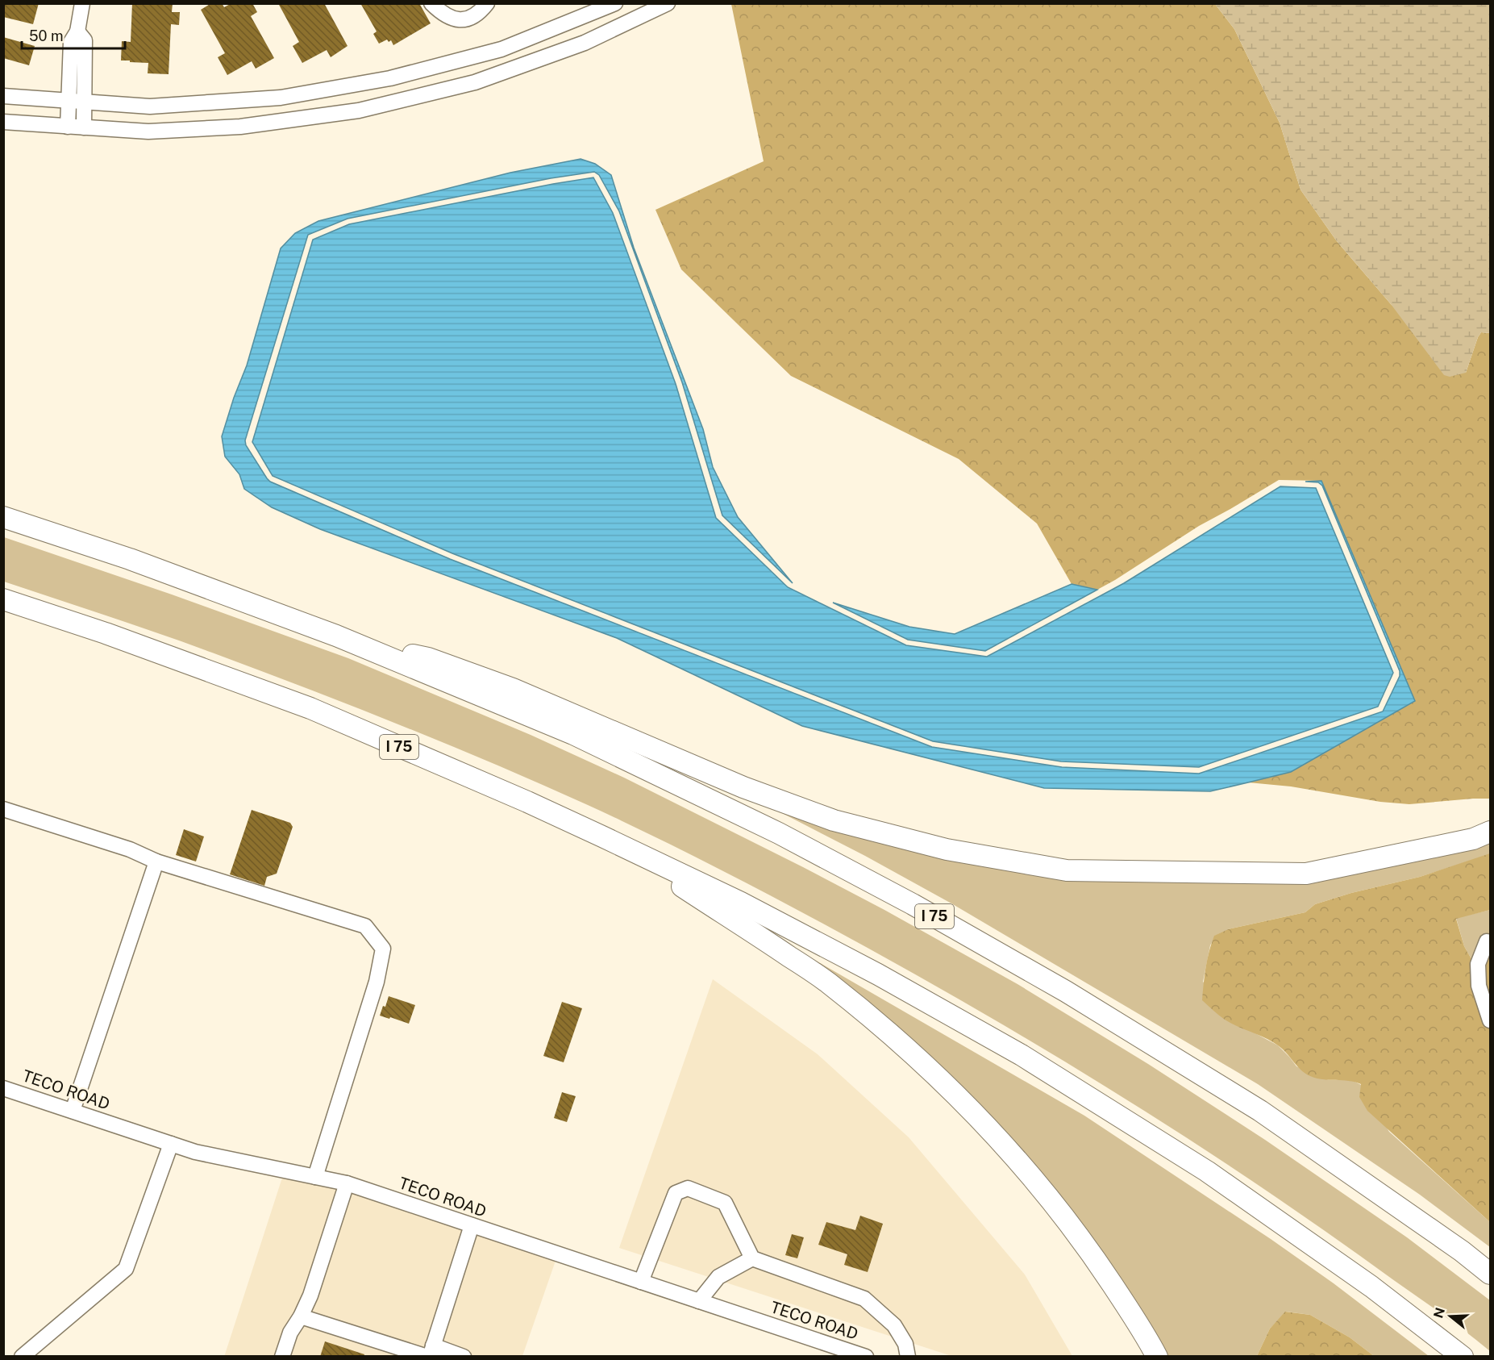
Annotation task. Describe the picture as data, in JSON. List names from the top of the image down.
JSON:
{
  "streets": {
    "highway": ["I 75"],
    "street": ["TECO ROAD"]
  },
  "scale_bar": "50 m",
  "north": "left"
}
